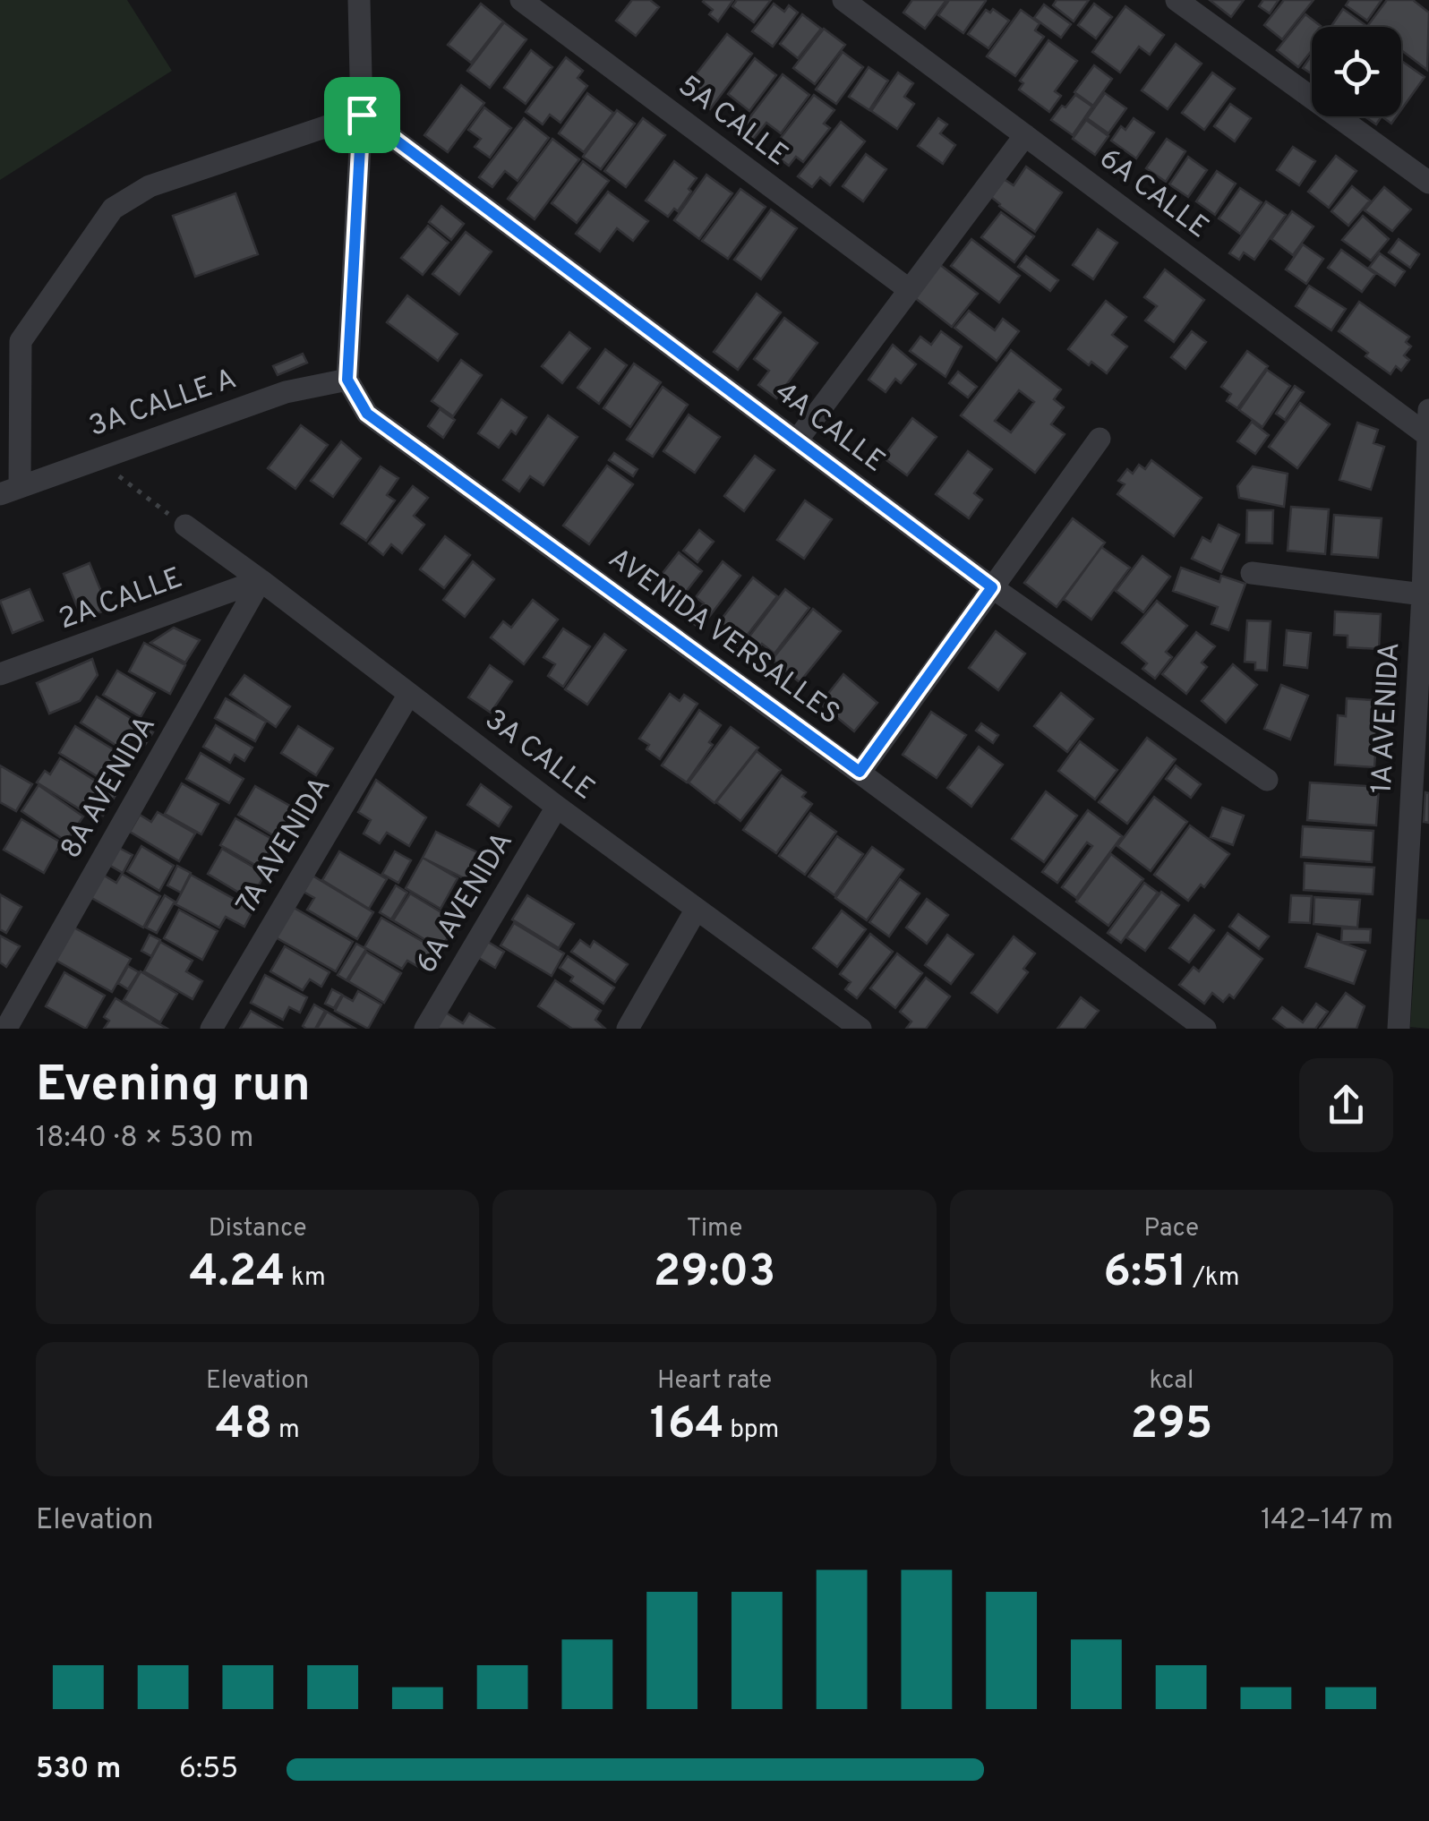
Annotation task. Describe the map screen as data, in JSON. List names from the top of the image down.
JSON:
{
  "streets": {
    "street": [
      "5A CALLE",
      "6A CALLE",
      "3A CALLE A",
      "4A CALLE",
      "2A CALLE",
      "AVENIDA VERSALLES",
      "1A AVENIDA",
      "3A CALLE",
      "8A AVENIDA",
      "7A AVENIDA",
      "6A AVENIDA"
    ]
  },
  "crossings": [
    ["6A CALLE", "1A AVENIDA"],
    ["3A CALLE A", "AVENIDA VERSALLES"],
    ["2A CALLE", "3A CALLE"],
    ["2A CALLE", "8A AVENIDA"],
    ["3A CALLE", "8A AVENIDA"],
    ["3A CALLE", "7A AVENIDA"],
    ["3A CALLE", "6A AVENIDA"]
  ],
  "page": {
    "heading": ["Evening run", "18:40 · 8 × 530 m"],
    "stats": [
      ["Distance", "4.24 km"],
      ["Time", "29:03"],
      ["Pace", "6:51 /km"],
      ["Elevation", "48 m"],
      ["Heart rate", "164 bpm"],
      ["kcal", "295"]
    ],
    "chart": ["Elevation", "142–147 m"],
    "list": [
      {
        "name": "530 m",
        "note": "6:55"
      }
    ]
  }
}
